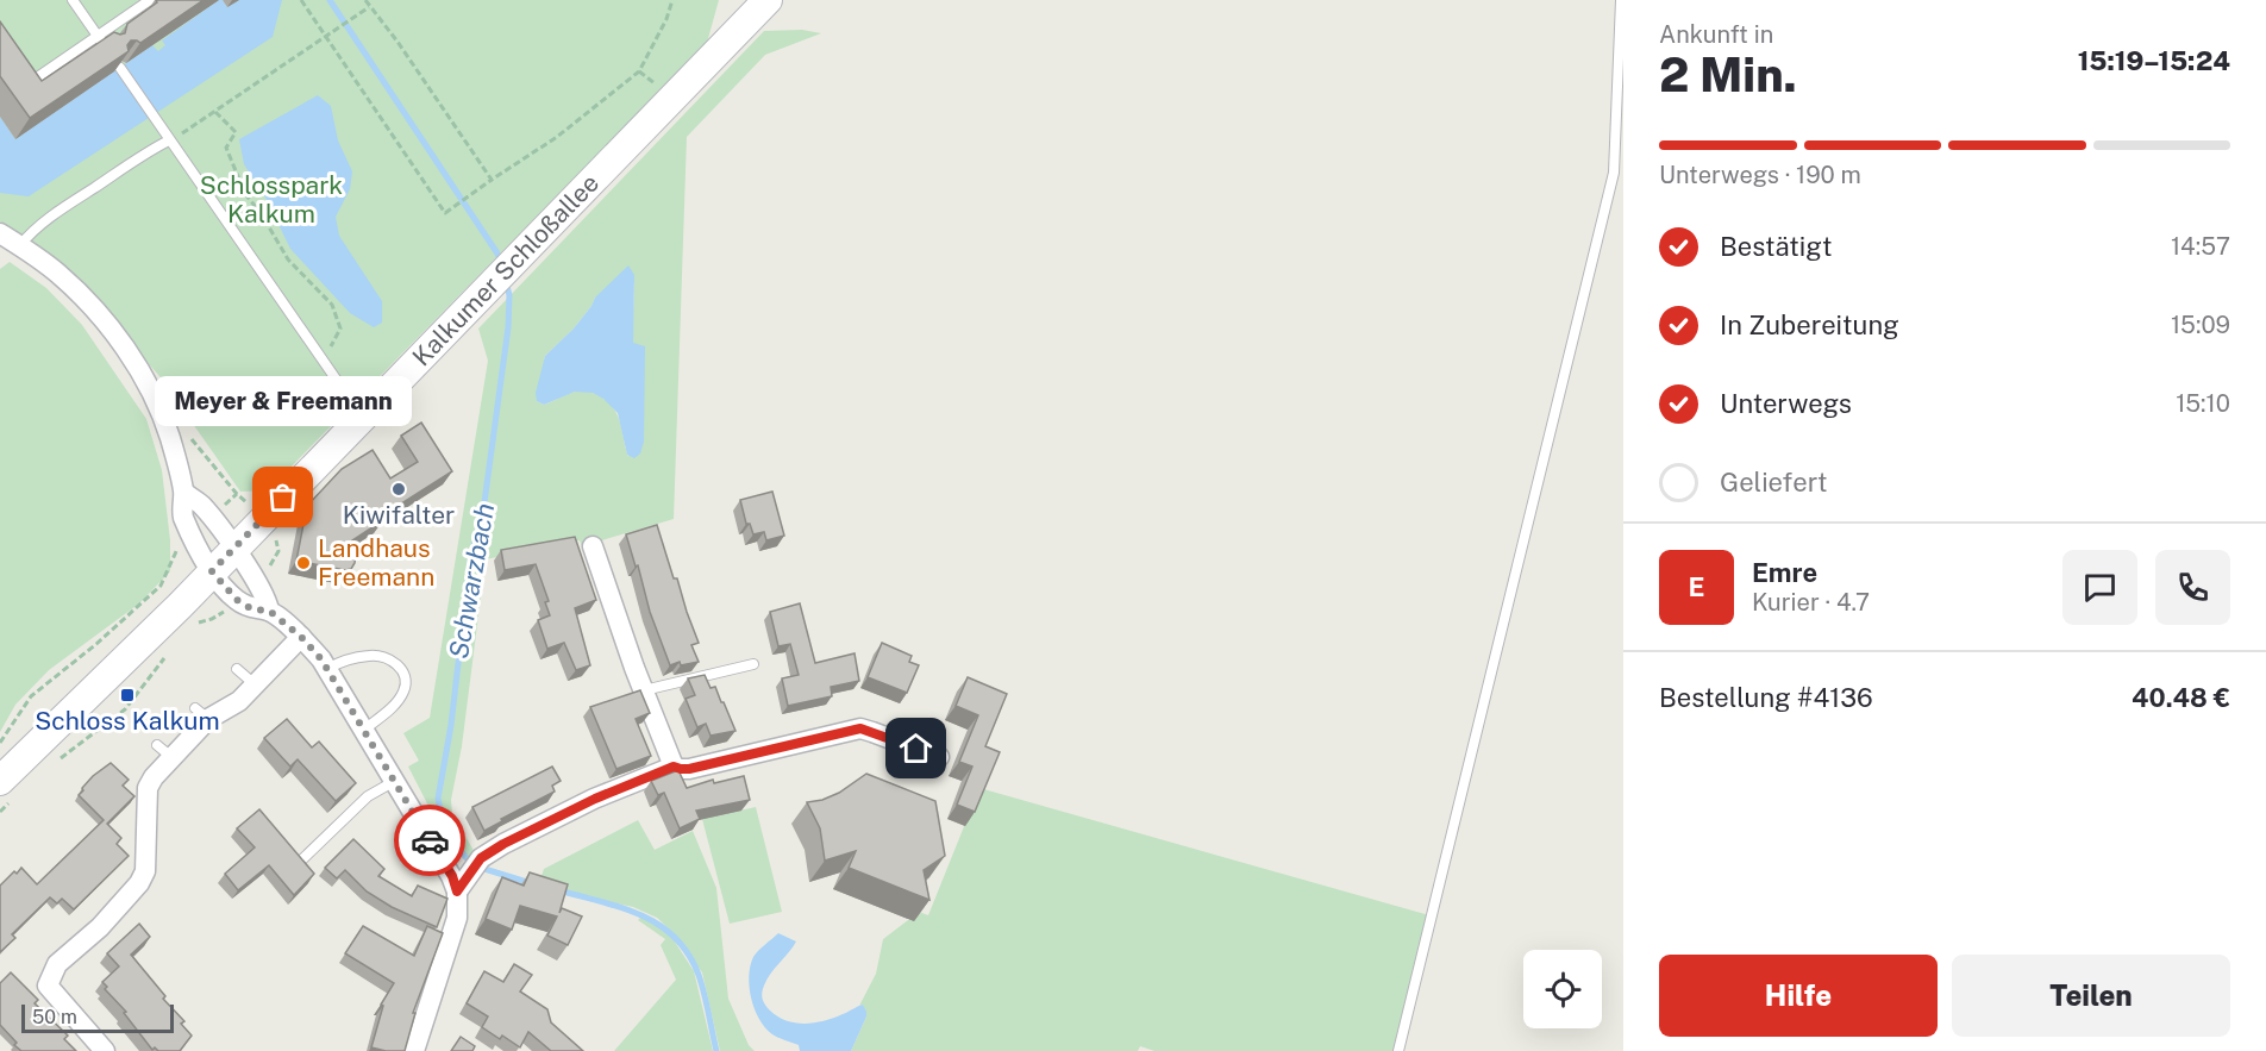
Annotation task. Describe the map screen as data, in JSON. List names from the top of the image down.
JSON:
{
  "streets": {
    "main road": ["Kalkumer Schloßallee"]
  },
  "water": ["Schwarzbach"],
  "parks": ["Schlosspark Kalkum"],
  "places": {
    "other": ["Kiwifalter", "Meyer & Freemann", "Landhaus Freemann"],
    "transit": ["Schloss Kalkum"]
  },
  "scale_bar": "50 m",
  "page": {
    "heading": ["2 Min.", "Ankunft in", "15:19–15:24"],
    "panel": [
      "Emre",
      "Kurier · 4.7",
      "Bestellung #4136",
      "40.48 €"
    ],
    "bar": "Unterwegs · 190 m",
    "list": [
      ["Bestätigt", "14:57"],
      ["In Zubereitung", "15:09"],
      ["Unterwegs", "15:10"],
      "Geliefert"
    ],
    "bubble": "Meyer & Freemann",
    "round": "E",
    "buttons": ["Hilfe", "Teilen"],
    "scale": "50 m"
  }
}
